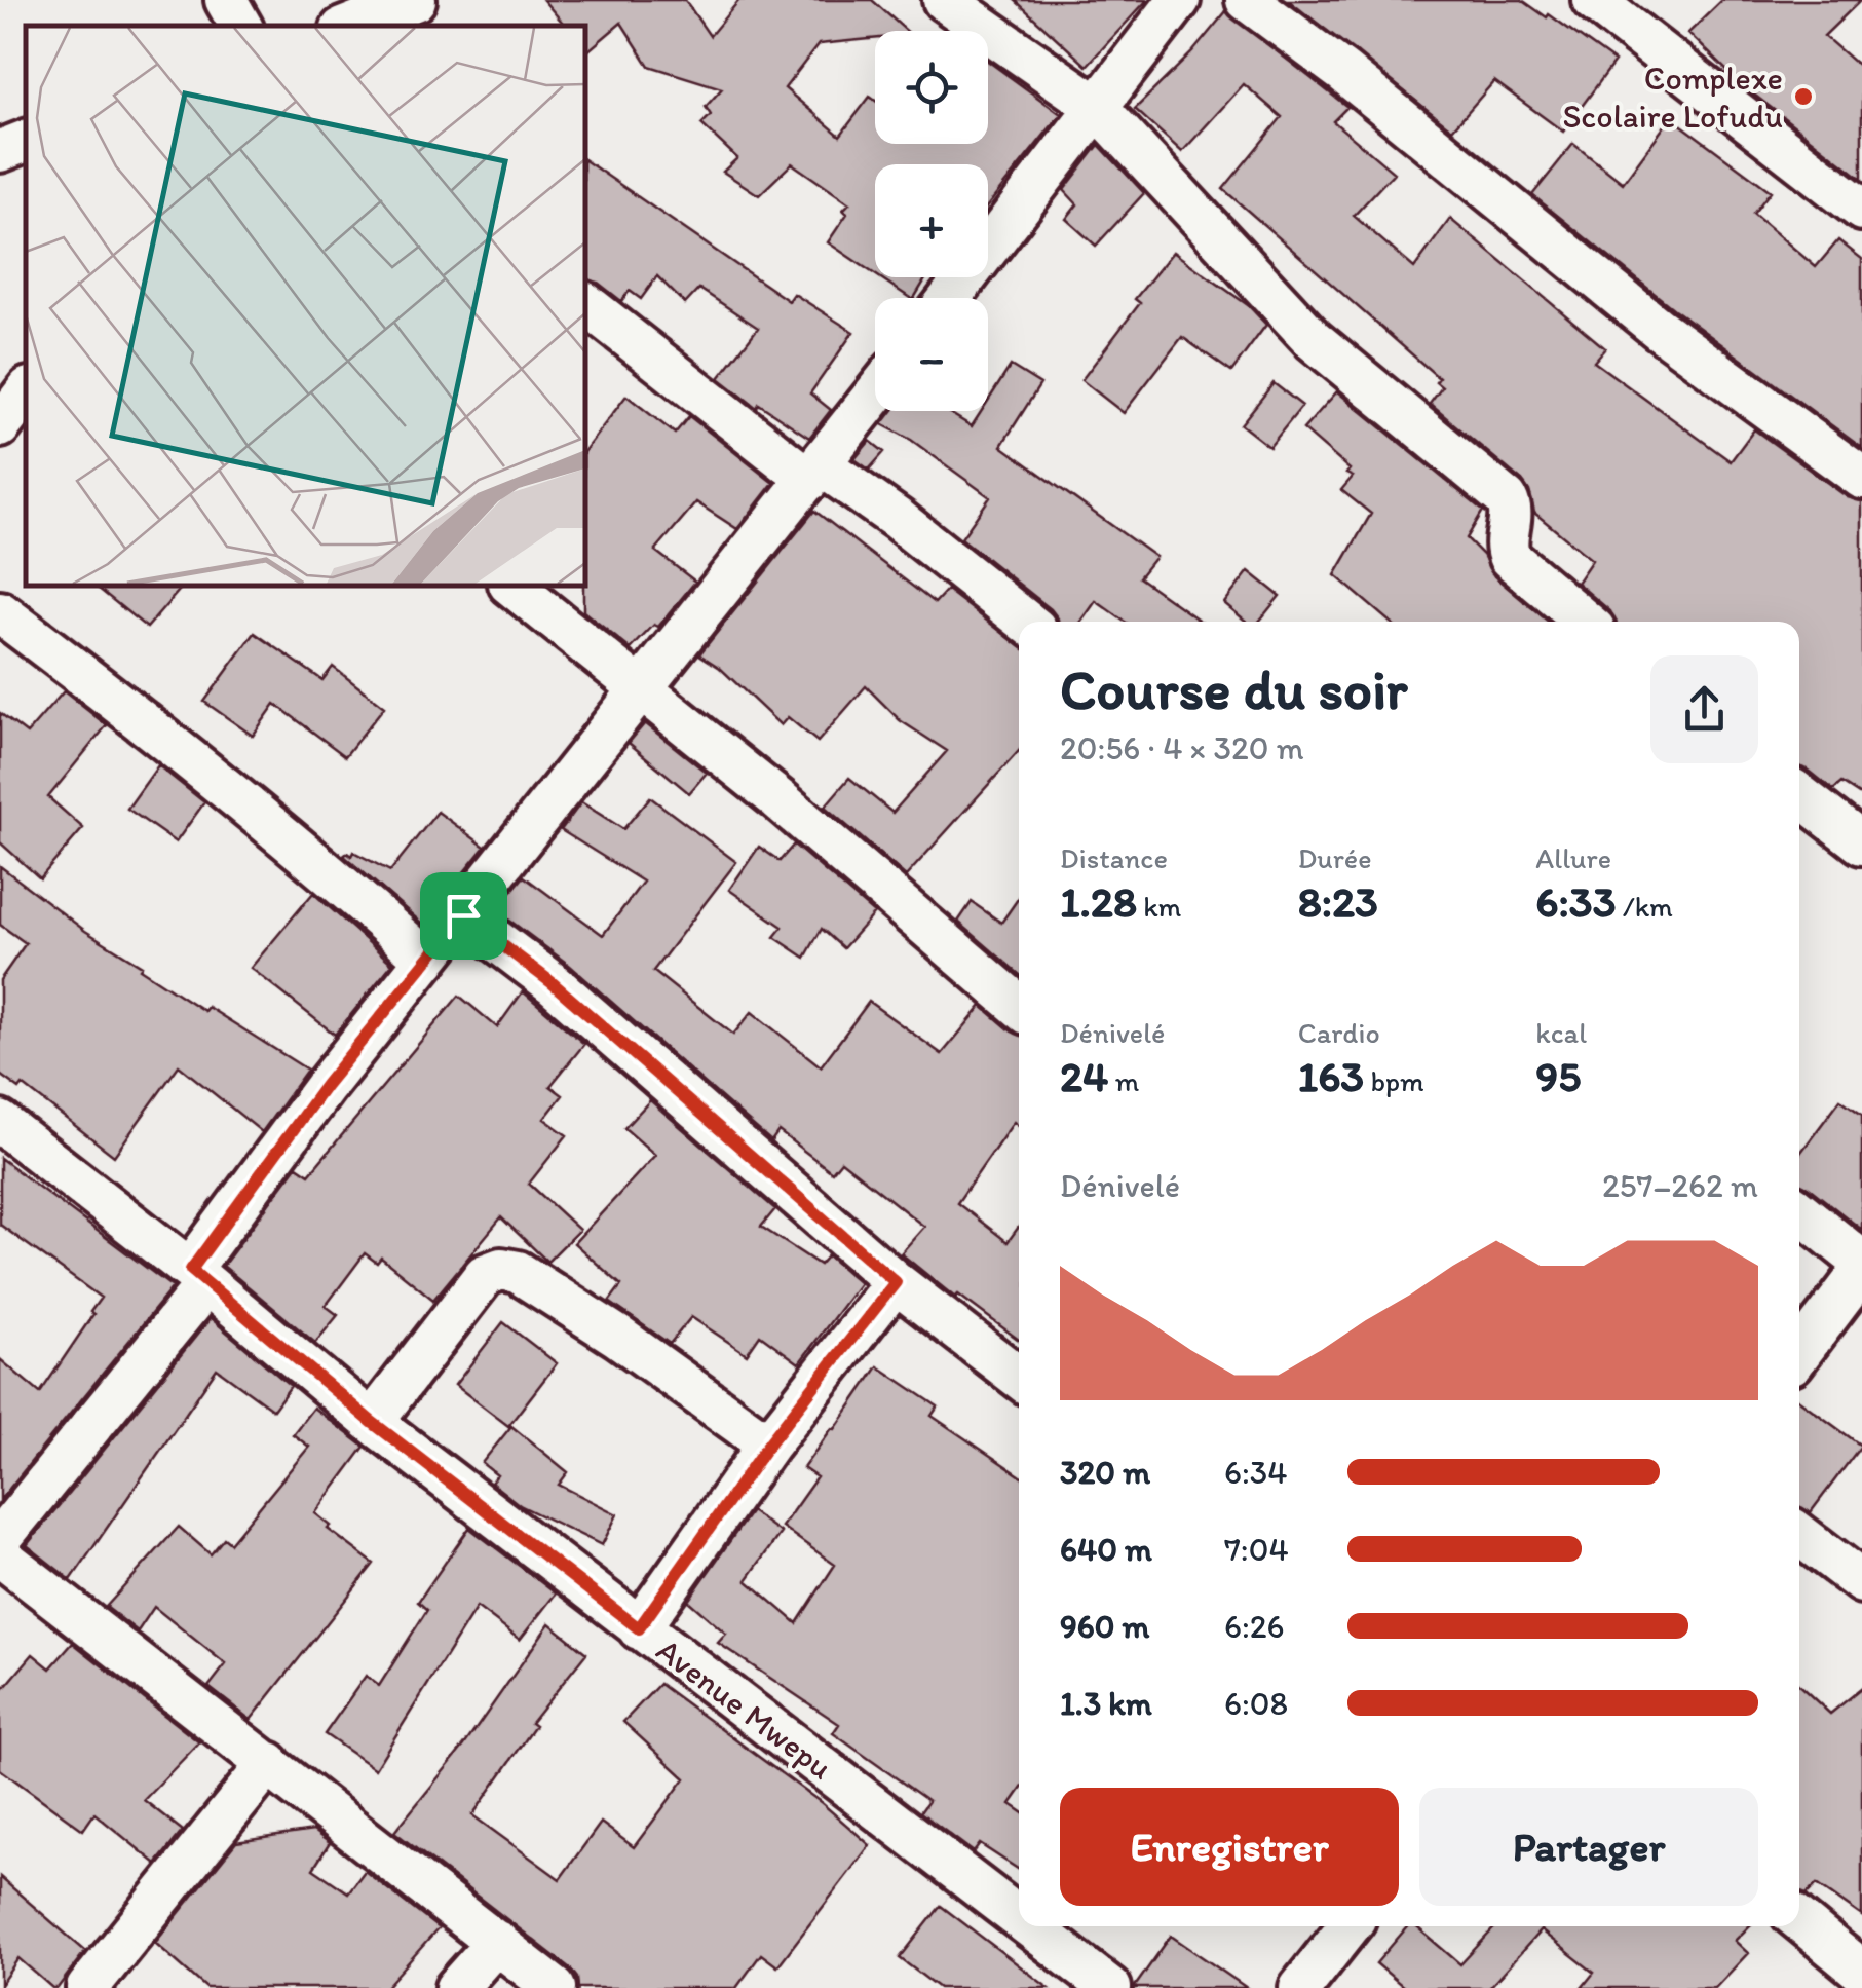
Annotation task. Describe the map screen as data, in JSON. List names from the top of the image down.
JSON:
{
  "streets": {
    "street": ["Avenue Mwepu"]
  },
  "places": ["Complexe Scolaire Lofudu"],
  "page": {
    "map_buttons": ["+", "−"],
    "heading": ["Course du soir", "20:56 · 4 × 320 m"],
    "stats": [
      ["Distance", "1.28 km"],
      ["Durée", "8:23"],
      ["Allure", "6:33 /km"],
      ["Dénivelé", "24 m"],
      ["Cardio", "163 bpm"],
      ["kcal", "95"]
    ],
    "chart": ["Dénivelé", "257–262 m"],
    "list": [
      {
        "name": "320 m",
        "note": "6:34"
      },
      {
        "name": "640 m",
        "note": "7:04"
      },
      {
        "name": "960 m",
        "note": "6:26"
      },
      {
        "name": "1.3 km",
        "note": "6:08"
      }
    ],
    "buttons": ["Enregistrer", "Partager"]
  }
}
